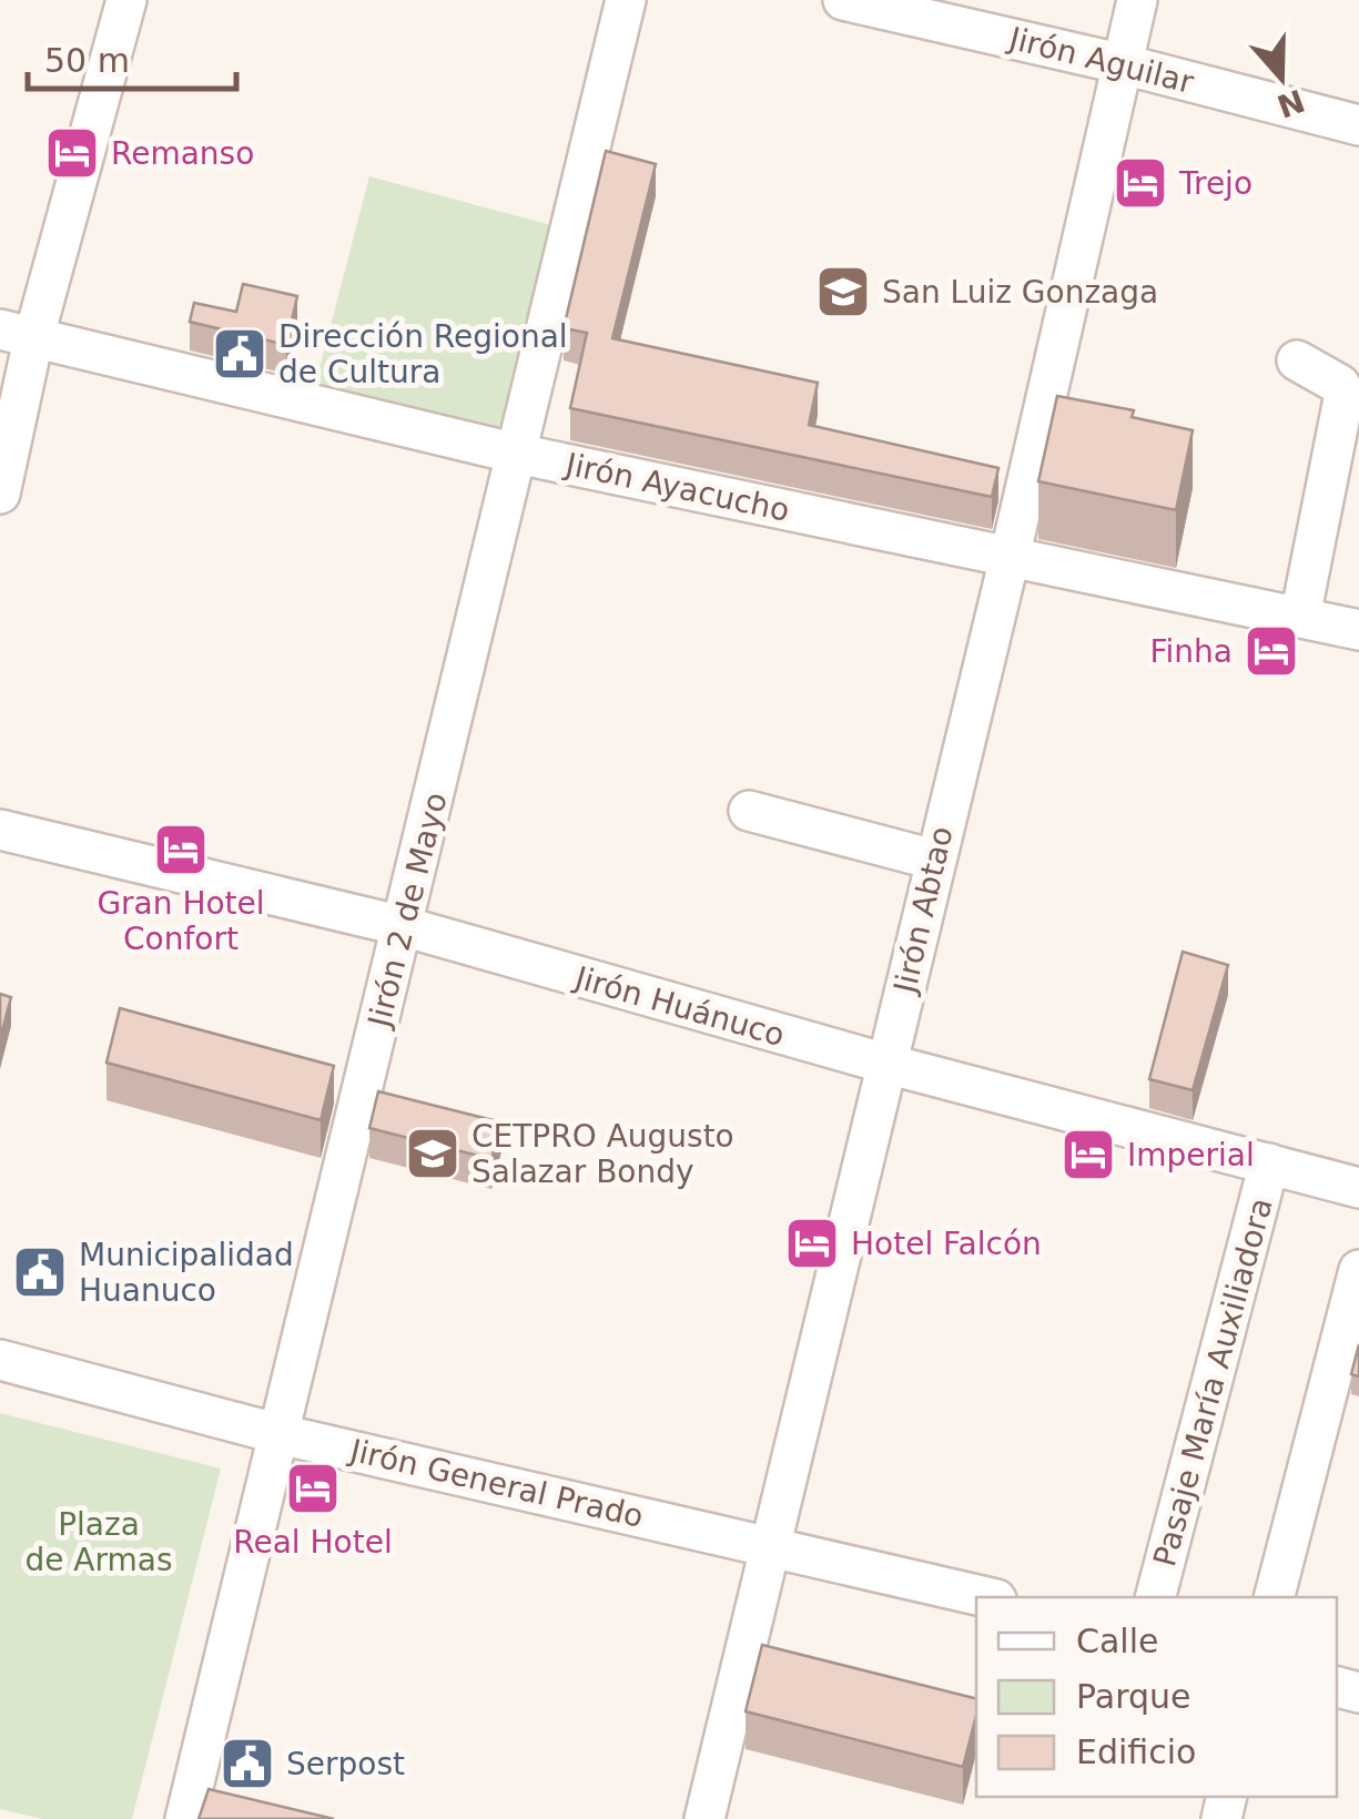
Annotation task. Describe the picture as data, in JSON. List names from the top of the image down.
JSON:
{
  "streets": {
    "street": [
      "Jirón Aguilar",
      "Jirón Ayacucho",
      "Jirón 2 de Mayo",
      "Jirón Abtao",
      "Jirón Huánuco",
      "Pasaje María Auxiliadora",
      "Jirón General Prado"
    ]
  },
  "crossings": [
    ["Jirón Aguilar", "Jirón Abtao"],
    ["Jirón Ayacucho", "Jirón 2 de Mayo"],
    ["Jirón Ayacucho", "Jirón Abtao"],
    ["Jirón 2 de Mayo", "Jirón Huánuco"],
    ["Jirón 2 de Mayo", "Jirón General Prado"],
    ["Jirón Abtao", "Jirón Huánuco"],
    ["Jirón Abtao", "Jirón General Prado"],
    ["Jirón Huánuco", "Pasaje María Auxiliadora"]
  ],
  "parks": ["Plaza de Armas"],
  "places": {
    "hotel": [
      "Remanso",
      "Trejo",
      "Finha",
      "Gran Hotel Confort",
      "Imperial",
      "Hotel Falcón",
      "Real Hotel"
    ],
    "school or university": ["San Luiz Gonzaga", "CETPRO Augusto Salazar Bondy"],
    "public building": ["Dirección Regional de Cultura", "Municipalidad Huanuco", "Serpost"]
  },
  "legend": ["Calle", "Parque", "Edificio"],
  "scale_bar": "50 m",
  "north": "bottom"
}
